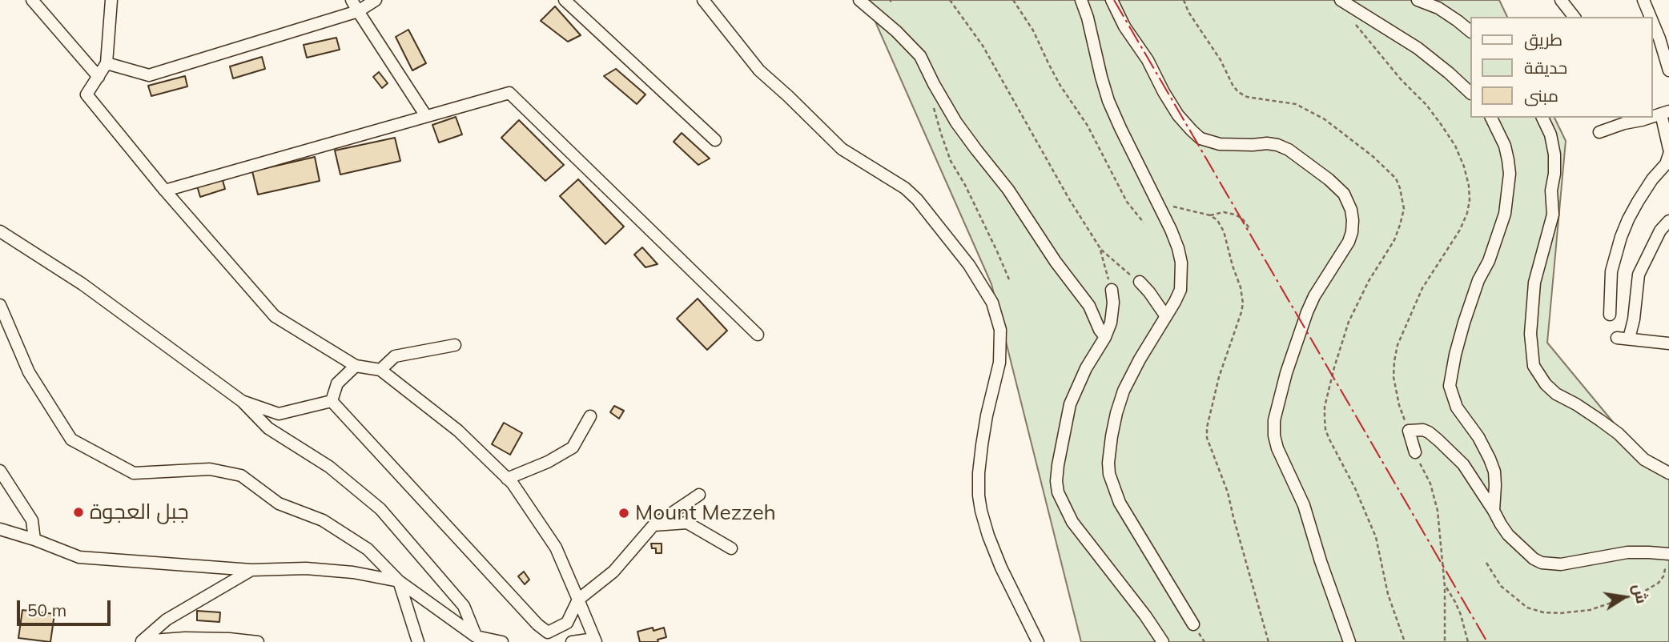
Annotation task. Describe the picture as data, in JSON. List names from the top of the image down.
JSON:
{
  "places": ["جبل العجوة", "Mount Mezzeh"],
  "legend": ["طريق", "حديقة", "مبنى"],
  "scale_bar": "50 m",
  "north": "right"
}
